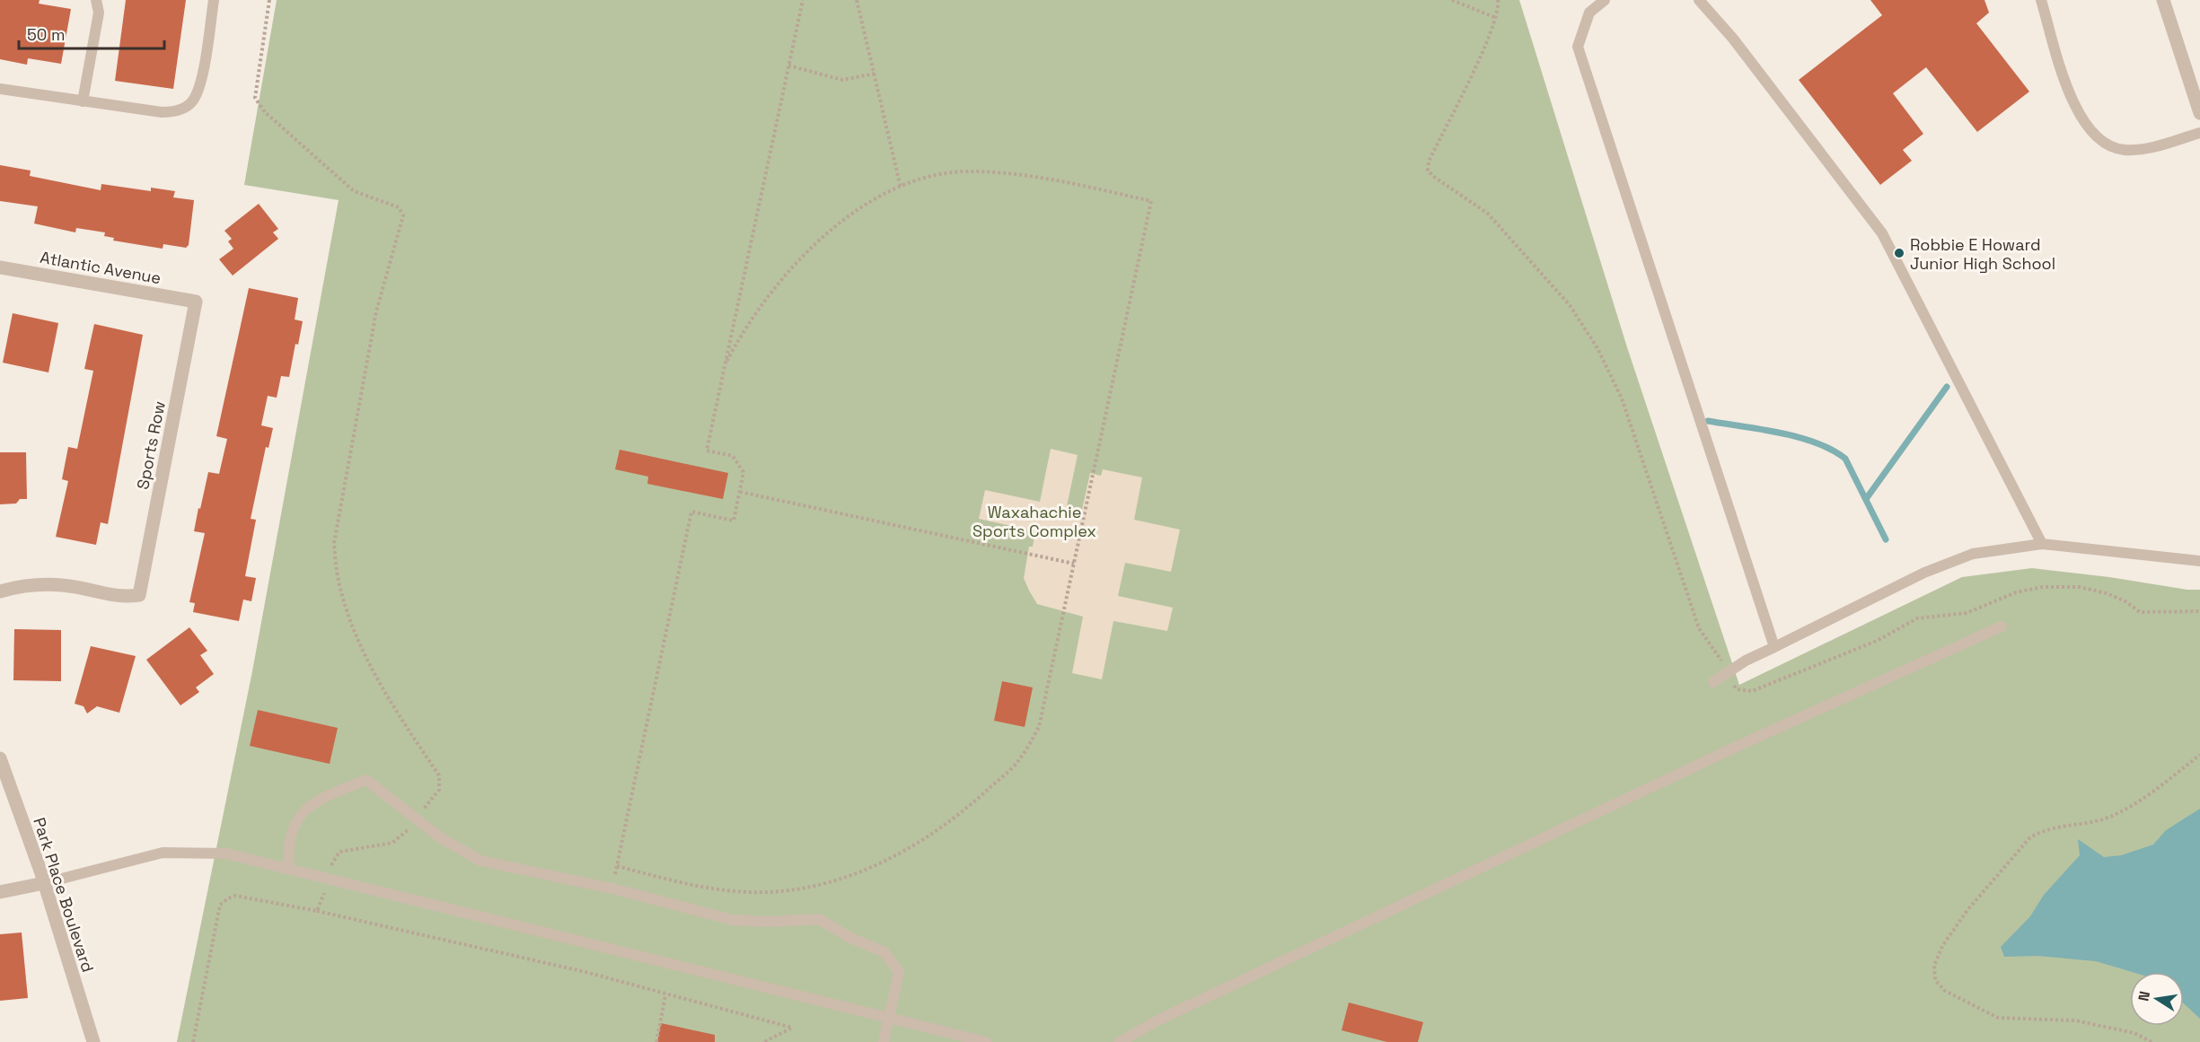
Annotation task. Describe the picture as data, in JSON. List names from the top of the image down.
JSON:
{
  "streets": {
    "street": ["Atlantic Avenue", "Sports Row", "Park Place Boulevard"]
  },
  "crossings": [
    ["Atlantic Avenue", "Sports Row"]
  ],
  "parks": ["Waxahachie Sports Complex"],
  "places": ["Robbie E Howard Junior High School"],
  "scale_bar": "50 m",
  "north": "left"
}
